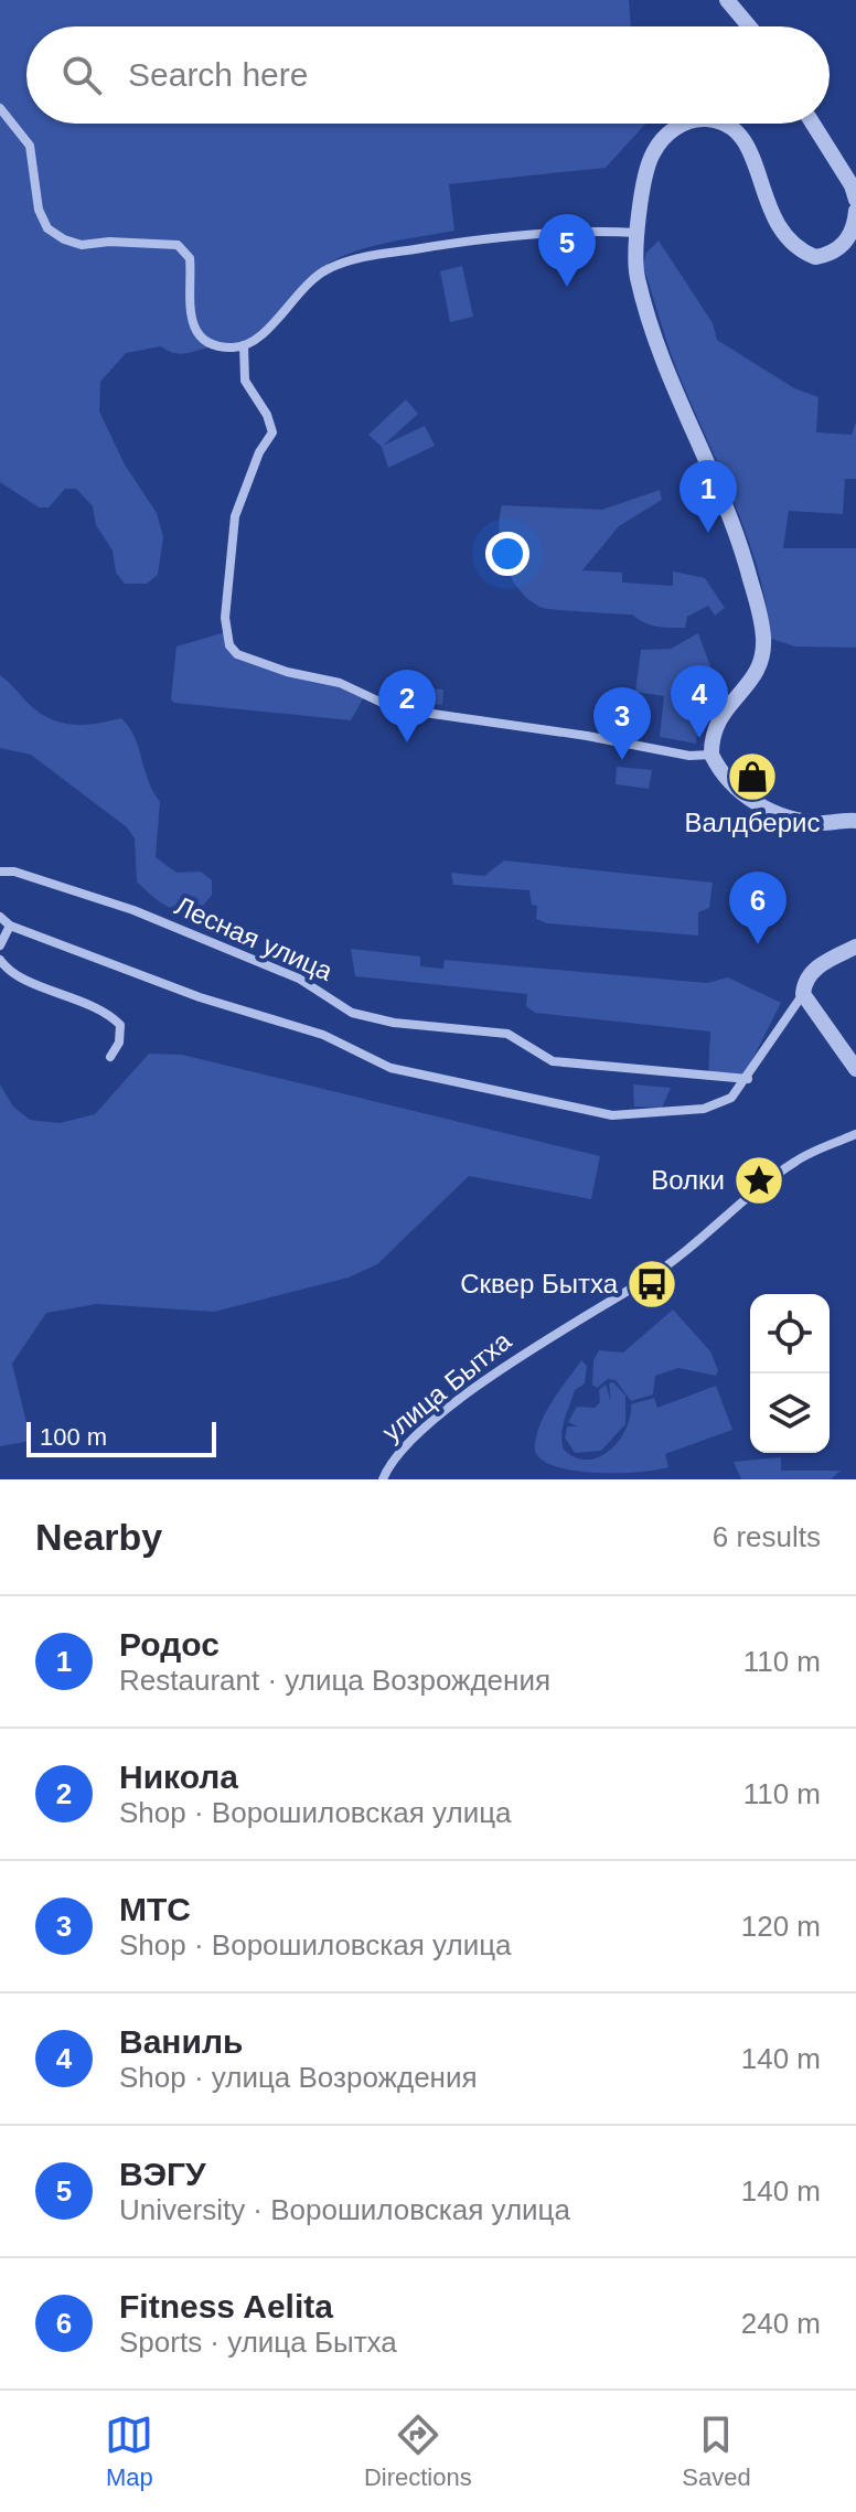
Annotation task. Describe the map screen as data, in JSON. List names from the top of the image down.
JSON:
{
  "streets": {
    "street": ["Лесная улица", "улица Бытха"]
  },
  "places": {
    "shop": ["Валдберис"],
    "place": ["Волки"],
    "bus stop": ["Сквер Бытха"]
  },
  "scale_bar": "100 m",
  "page": {
    "search": "Search here",
    "pins": [
      "5",
      "1",
      "4",
      "2",
      "3",
      "6"
    ],
    "scale": "100 m",
    "heading": ["Nearby", "6 results"],
    "list": [
      {
        "mark": "1",
        "name": "Родос",
        "note": "Restaurant · улица Возрождения",
        "value": "110 m"
      },
      {
        "mark": "2",
        "name": "Никола",
        "note": "Shop · Ворошиловская улица",
        "value": "110 m"
      },
      {
        "mark": "3",
        "name": "МТС",
        "note": "Shop · Ворошиловская улица",
        "value": "120 m"
      },
      {
        "mark": "4",
        "name": "Ваниль",
        "note": "Shop · улица Возрождения",
        "value": "140 m"
      },
      {
        "mark": "5",
        "name": "ВЭГУ",
        "note": "University · Ворошиловская улица",
        "value": "140 m"
      },
      {
        "mark": "6",
        "name": "Fitness Aelita",
        "note": "Sports · улица Бытха",
        "value": "240 m"
      }
    ],
    "nav": ["Map", "Directions", "Saved"]
  }
}
